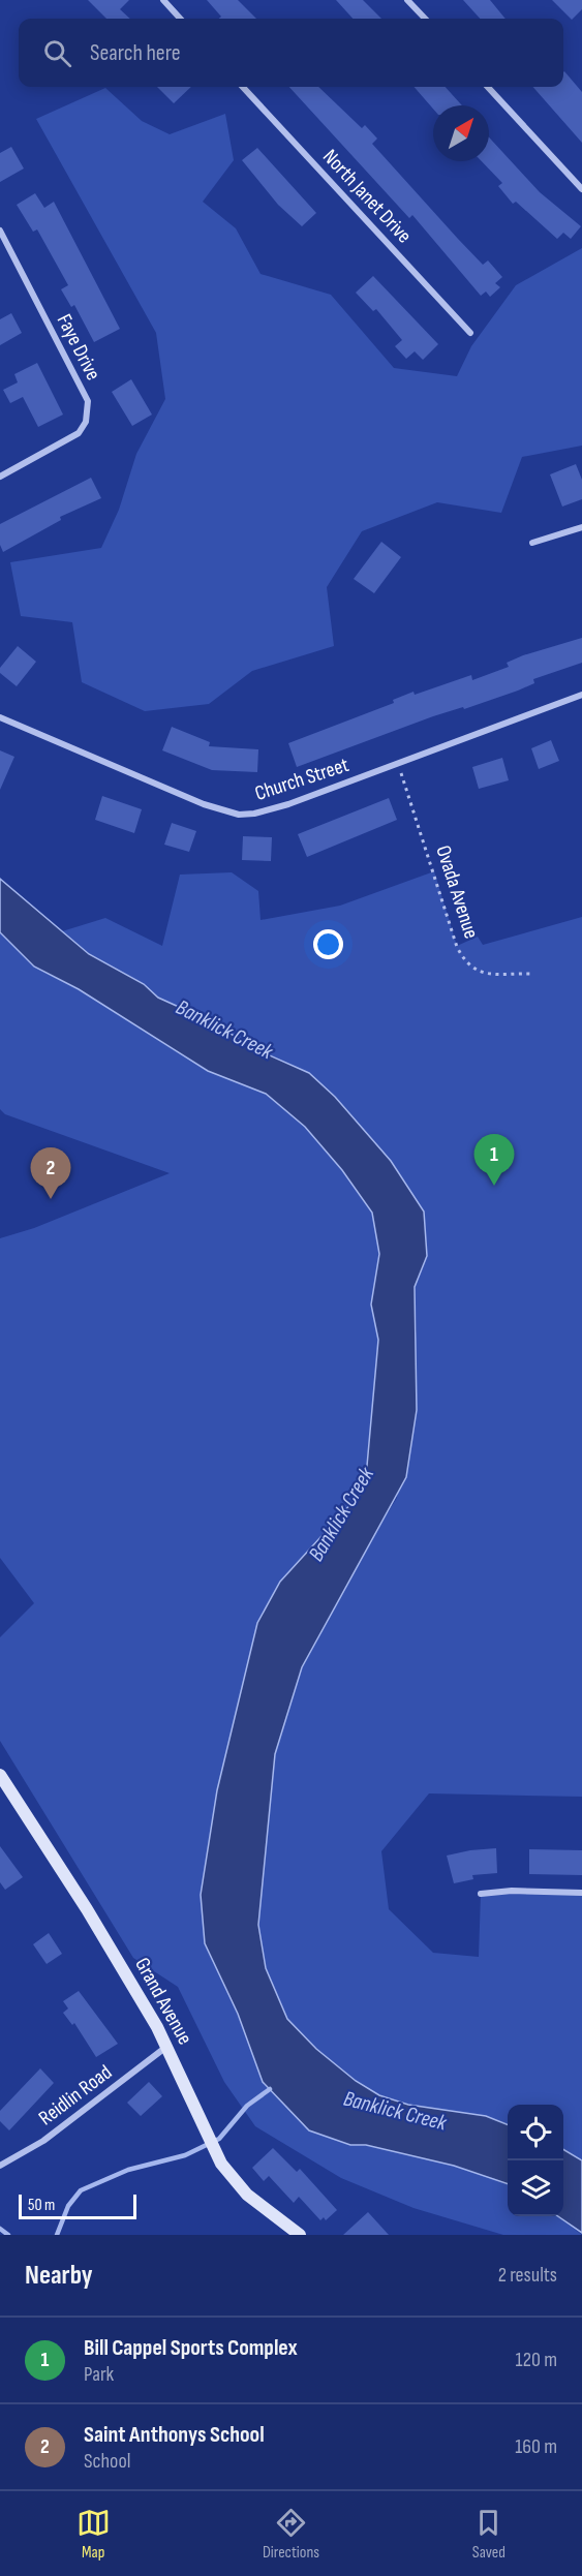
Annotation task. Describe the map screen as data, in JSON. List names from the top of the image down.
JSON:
{
  "streets": {
    "street": [
      "North Janet Drive",
      "Faye Drive",
      "Church Street",
      "Grand Avenue",
      "Reidlin Road"
    ],
    "path": ["Ovada Avenue"]
  },
  "crossings": [
    ["Church Street", "Ovada Avenue"],
    ["Grand Avenue", "Reidlin Road"]
  ],
  "water": ["Banklick Creek"],
  "scale_bar": "50 m",
  "north": "top right",
  "page": {
    "search": "Search here",
    "pins": ["1", "2"],
    "scale": "50 m",
    "heading": ["Nearby", "2 results"],
    "list": [
      {
        "mark": "1",
        "name": "Bill Cappel Sports Complex",
        "note": "Park",
        "value": "120 m"
      },
      {
        "mark": "2",
        "name": "Saint Anthonys School",
        "note": "School",
        "value": "160 m"
      }
    ],
    "nav": ["Map", "Directions", "Saved"]
  }
}
